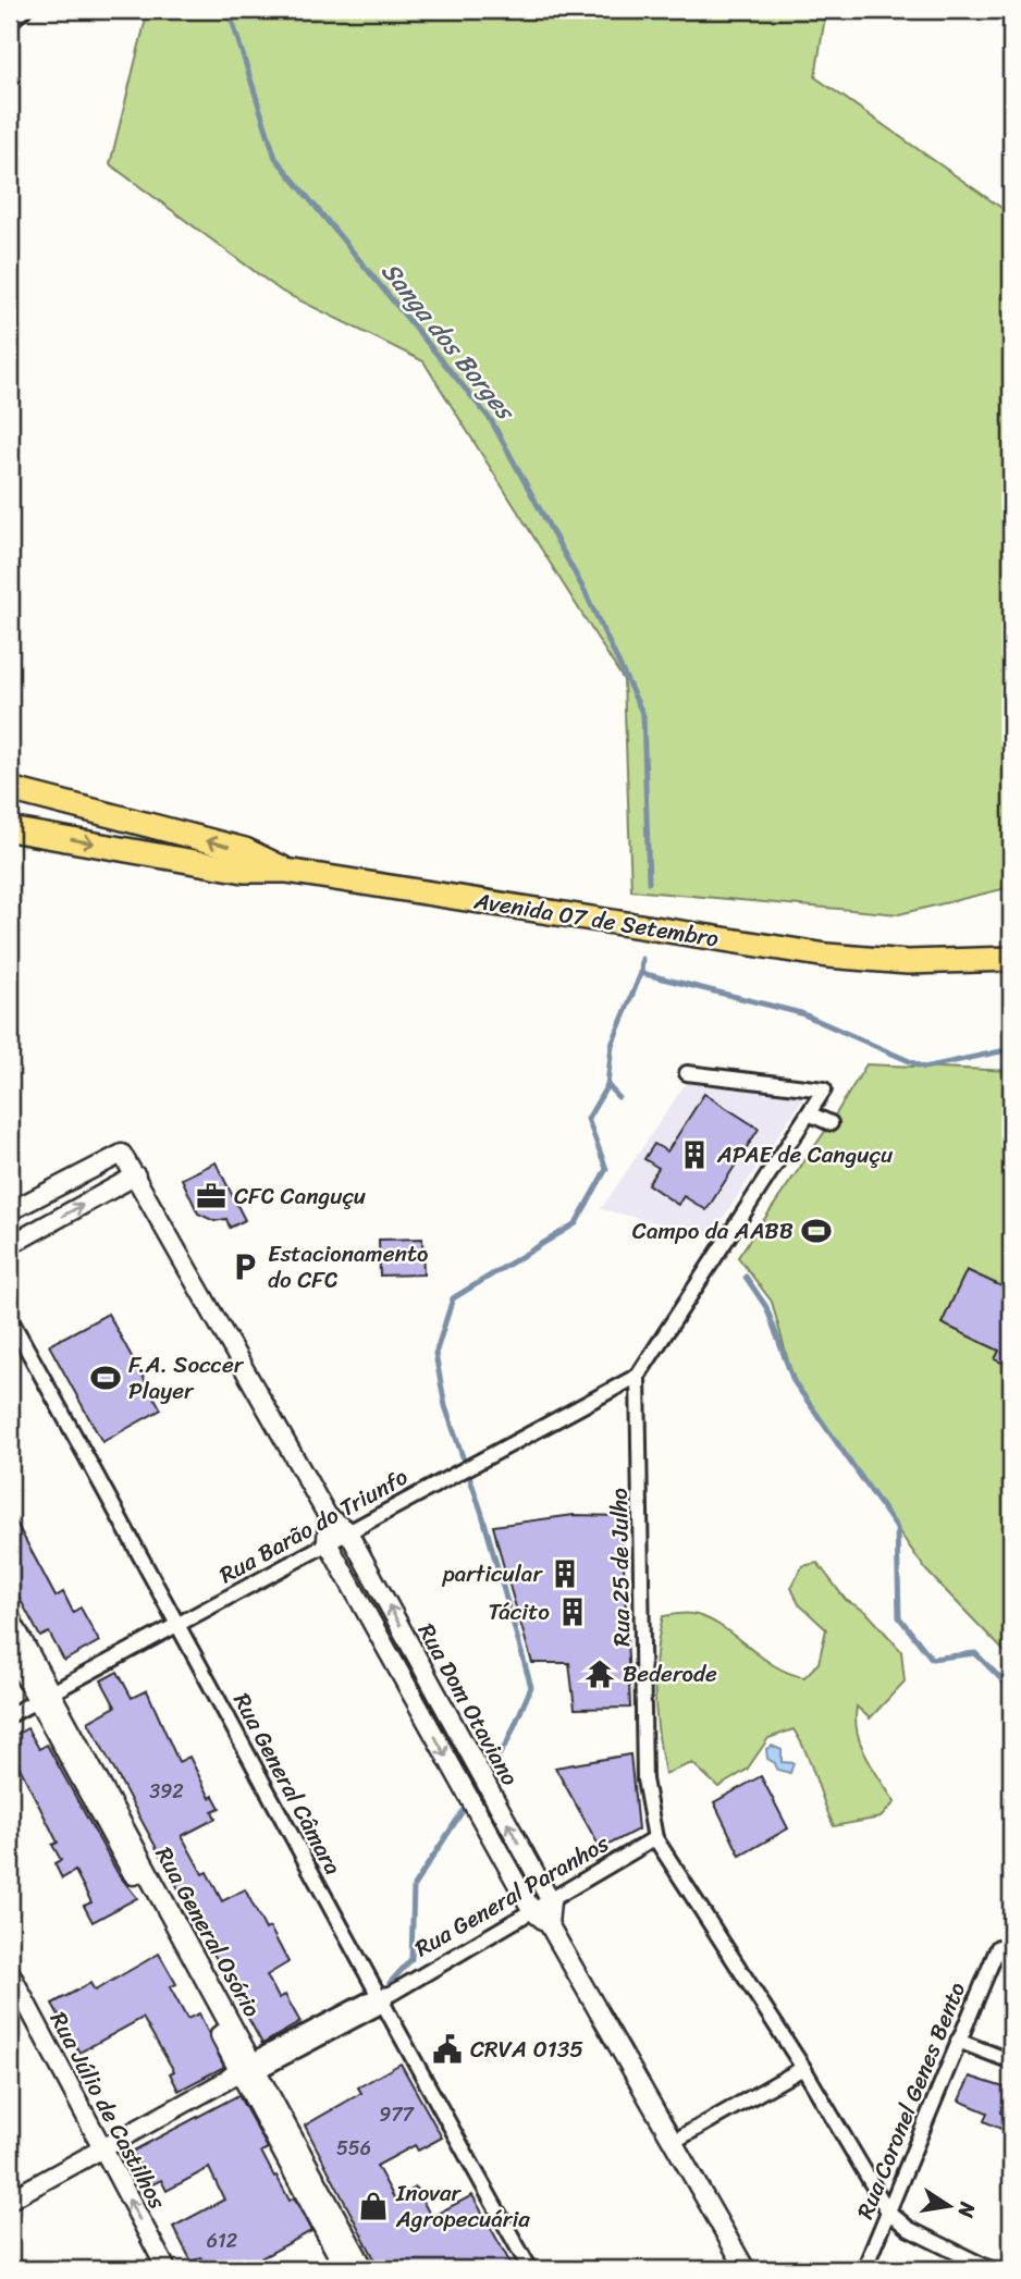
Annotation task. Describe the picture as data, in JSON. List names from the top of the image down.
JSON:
{
  "streets": {
    "highway": ["Avenida 07 de Setembro"],
    "main road": ["Rua General Osório"],
    "street": [
      "Rua Barão do Triunfo",
      "Rua 25 de Julho",
      "Rua Dom Otaviano",
      "Rua General Câmara",
      "Rua General Paranhos",
      "Rua Coronel Genes Bento",
      "Rua Júlio de Castilhos"
    ]
  },
  "crossings": [
    ["Rua Barão do Triunfo", "Rua 25 de Julho"],
    ["Rua Barão do Triunfo", "Rua Dom Otaviano"],
    ["Rua Barão do Triunfo", "Rua General Câmara"],
    ["Rua Barão do Triunfo", "Rua General Osório"],
    ["Rua 25 de Julho", "Rua General Paranhos"],
    ["Rua 25 de Julho", "Rua Coronel Genes Bento"],
    ["Rua Dom Otaviano", "Rua General Paranhos"],
    ["Rua General Câmara", "Rua General Paranhos"],
    ["Rua General Paranhos", "Rua General Osório"],
    ["Rua General Paranhos", "Rua Júlio de Castilhos"]
  ],
  "one_way": ["Rua Júlio de Castilhos"],
  "water": ["Sanga dos Borges"],
  "places": {
    "building": ["APAE de Canguçu", "particular", "Tácito"],
    "office": ["CFC Canguçu"],
    "sports": ["Campo da AABB", "F.A. Soccer Player"],
    "parking": ["Estacionamento do CFC"],
    "temple": ["Bederode"],
    "public building": ["CRVA 0135"],
    "shop": ["Inovar Agropecuária"]
  },
  "house_numbers": [
    "392",
    "977",
    "556",
    "612"
  ],
  "north": "right"
}
